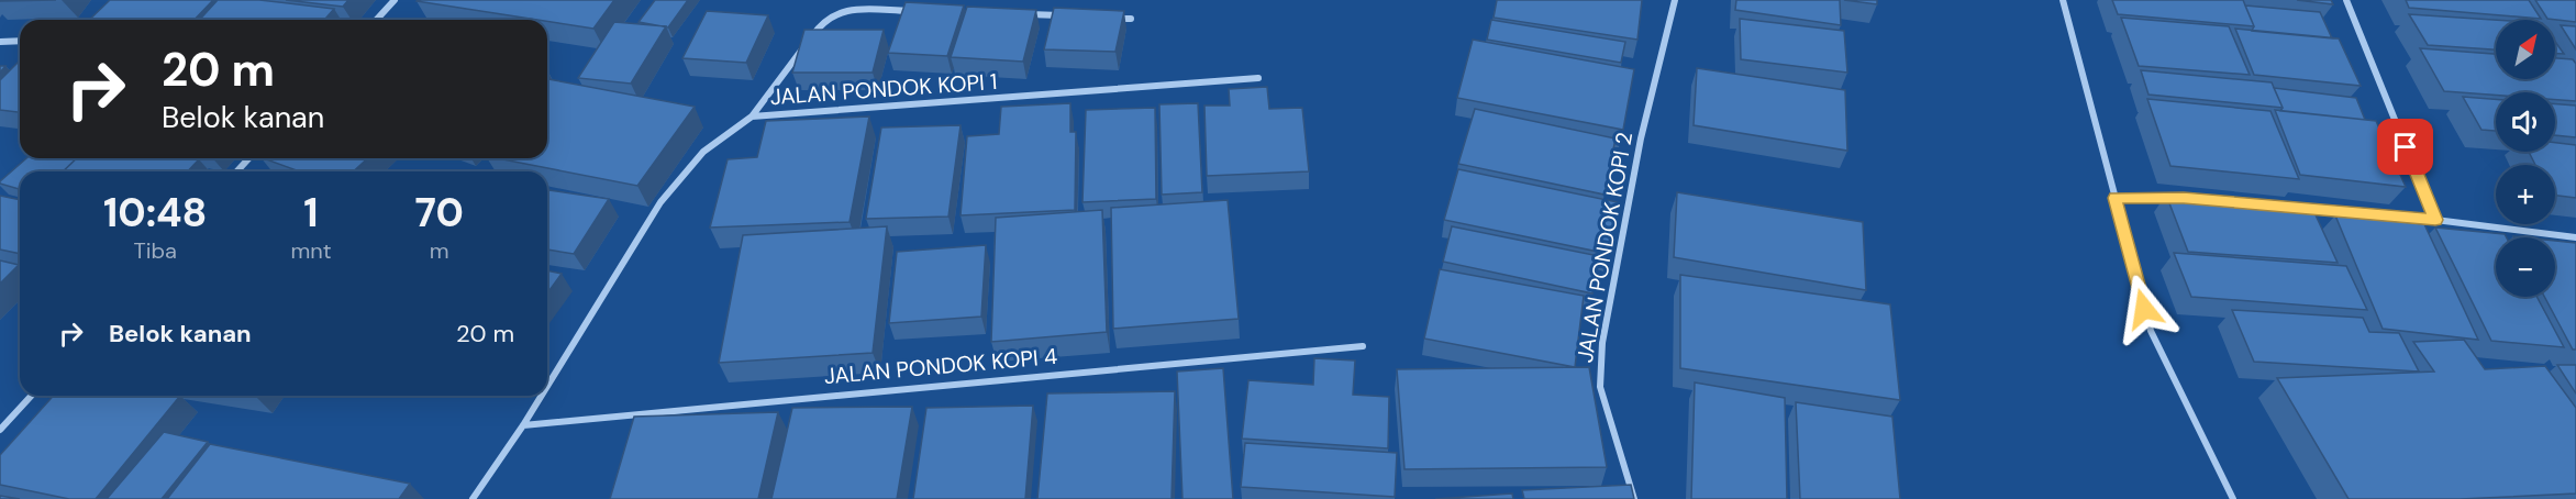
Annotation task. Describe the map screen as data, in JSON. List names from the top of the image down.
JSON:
{
  "streets": {
    "street": ["JALAN PONDOK KOPI 1", "JALAN PONDOK KOPI 2", "JALAN PONDOK KOPI 4"]
  },
  "crossings": [
    ["JALAN PONDOK KOPI 1", "JALAN PONDOK KOPI 4"]
  ],
  "north": "top right",
  "page": {
    "map_buttons": ["+", "−"],
    "turn": ["20 m", "Belok kanan"],
    "eta": [
      "10:48",
      "Tiba",
      "1",
      "mnt",
      "70",
      "m"
    ],
    "list": [
      {
        "name": "Belok kanan",
        "value": "20 m"
      }
    ]
  }
}
